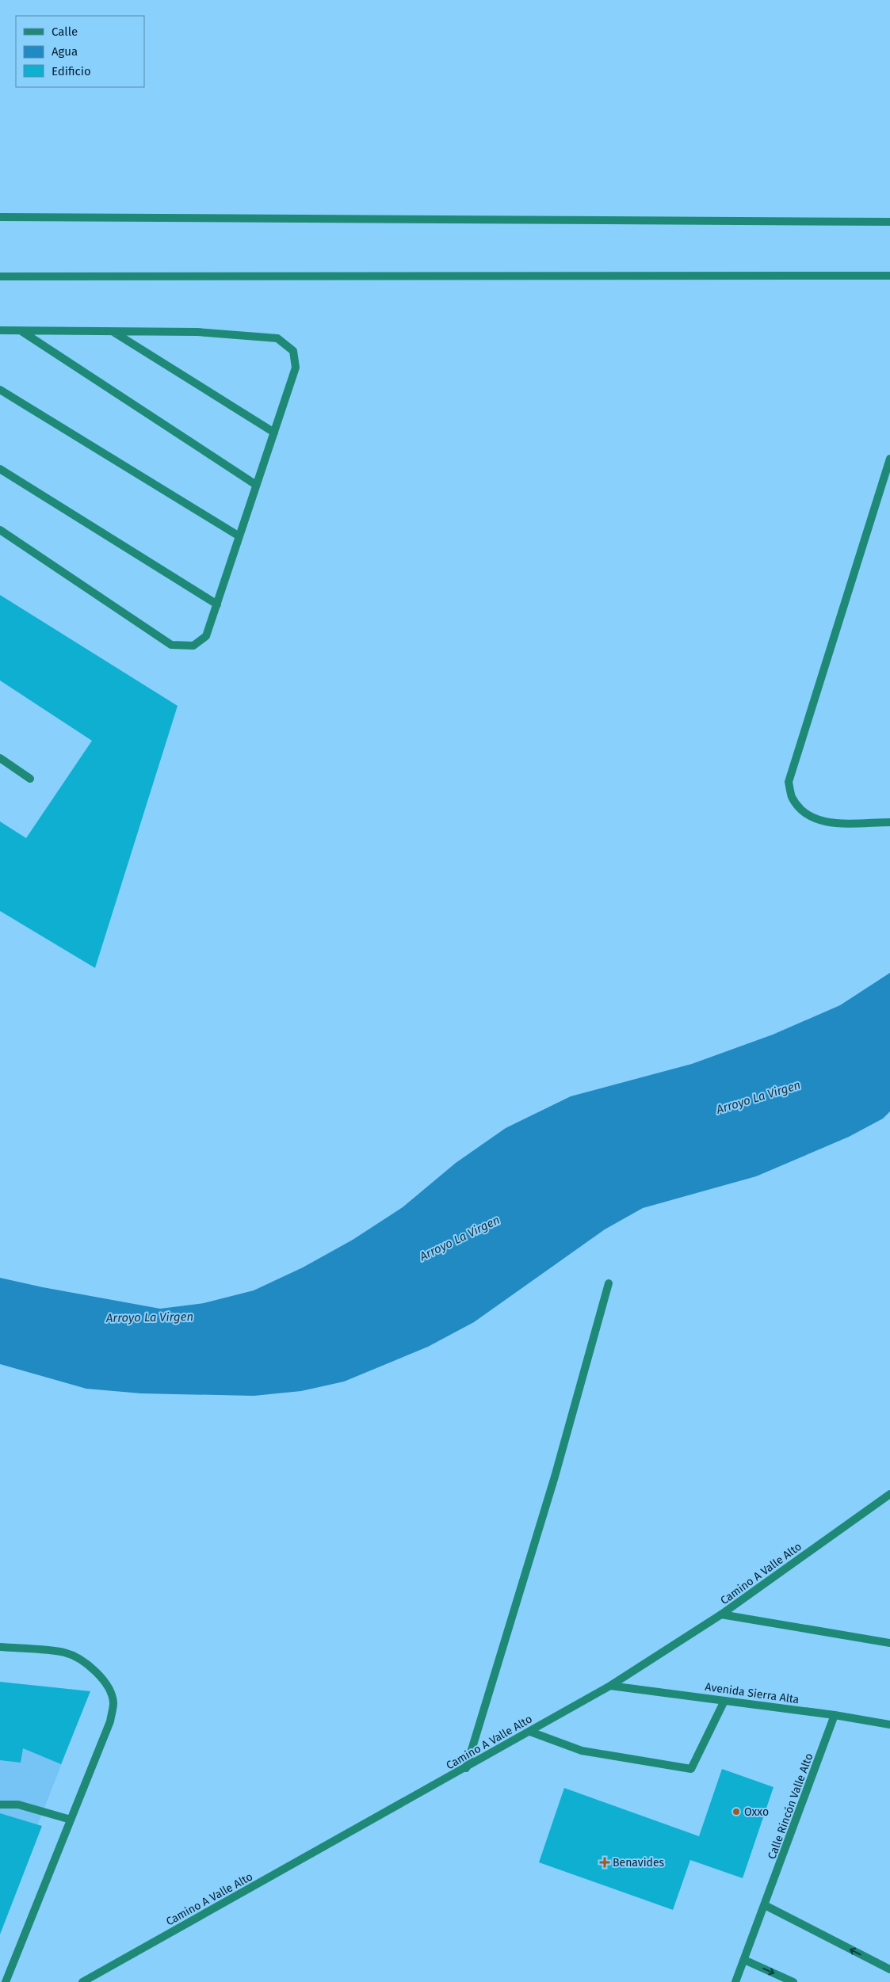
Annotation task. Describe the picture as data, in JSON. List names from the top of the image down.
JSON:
{
  "streets": {
    "street": ["Camino A Valle Alto", "Avenida Sierra Alta", "Calle Rincón Valle Alto"]
  },
  "crossings": [
    ["Camino A Valle Alto", "Avenida Sierra Alta"],
    ["Avenida Sierra Alta", "Calle Rincón Valle Alto"]
  ],
  "water": ["Arroyo La Virgen"],
  "places": {
    "other": ["Oxxo"],
    "health": ["Benavides"]
  },
  "legend": ["Calle", "Agua", "Edificio"]
}
